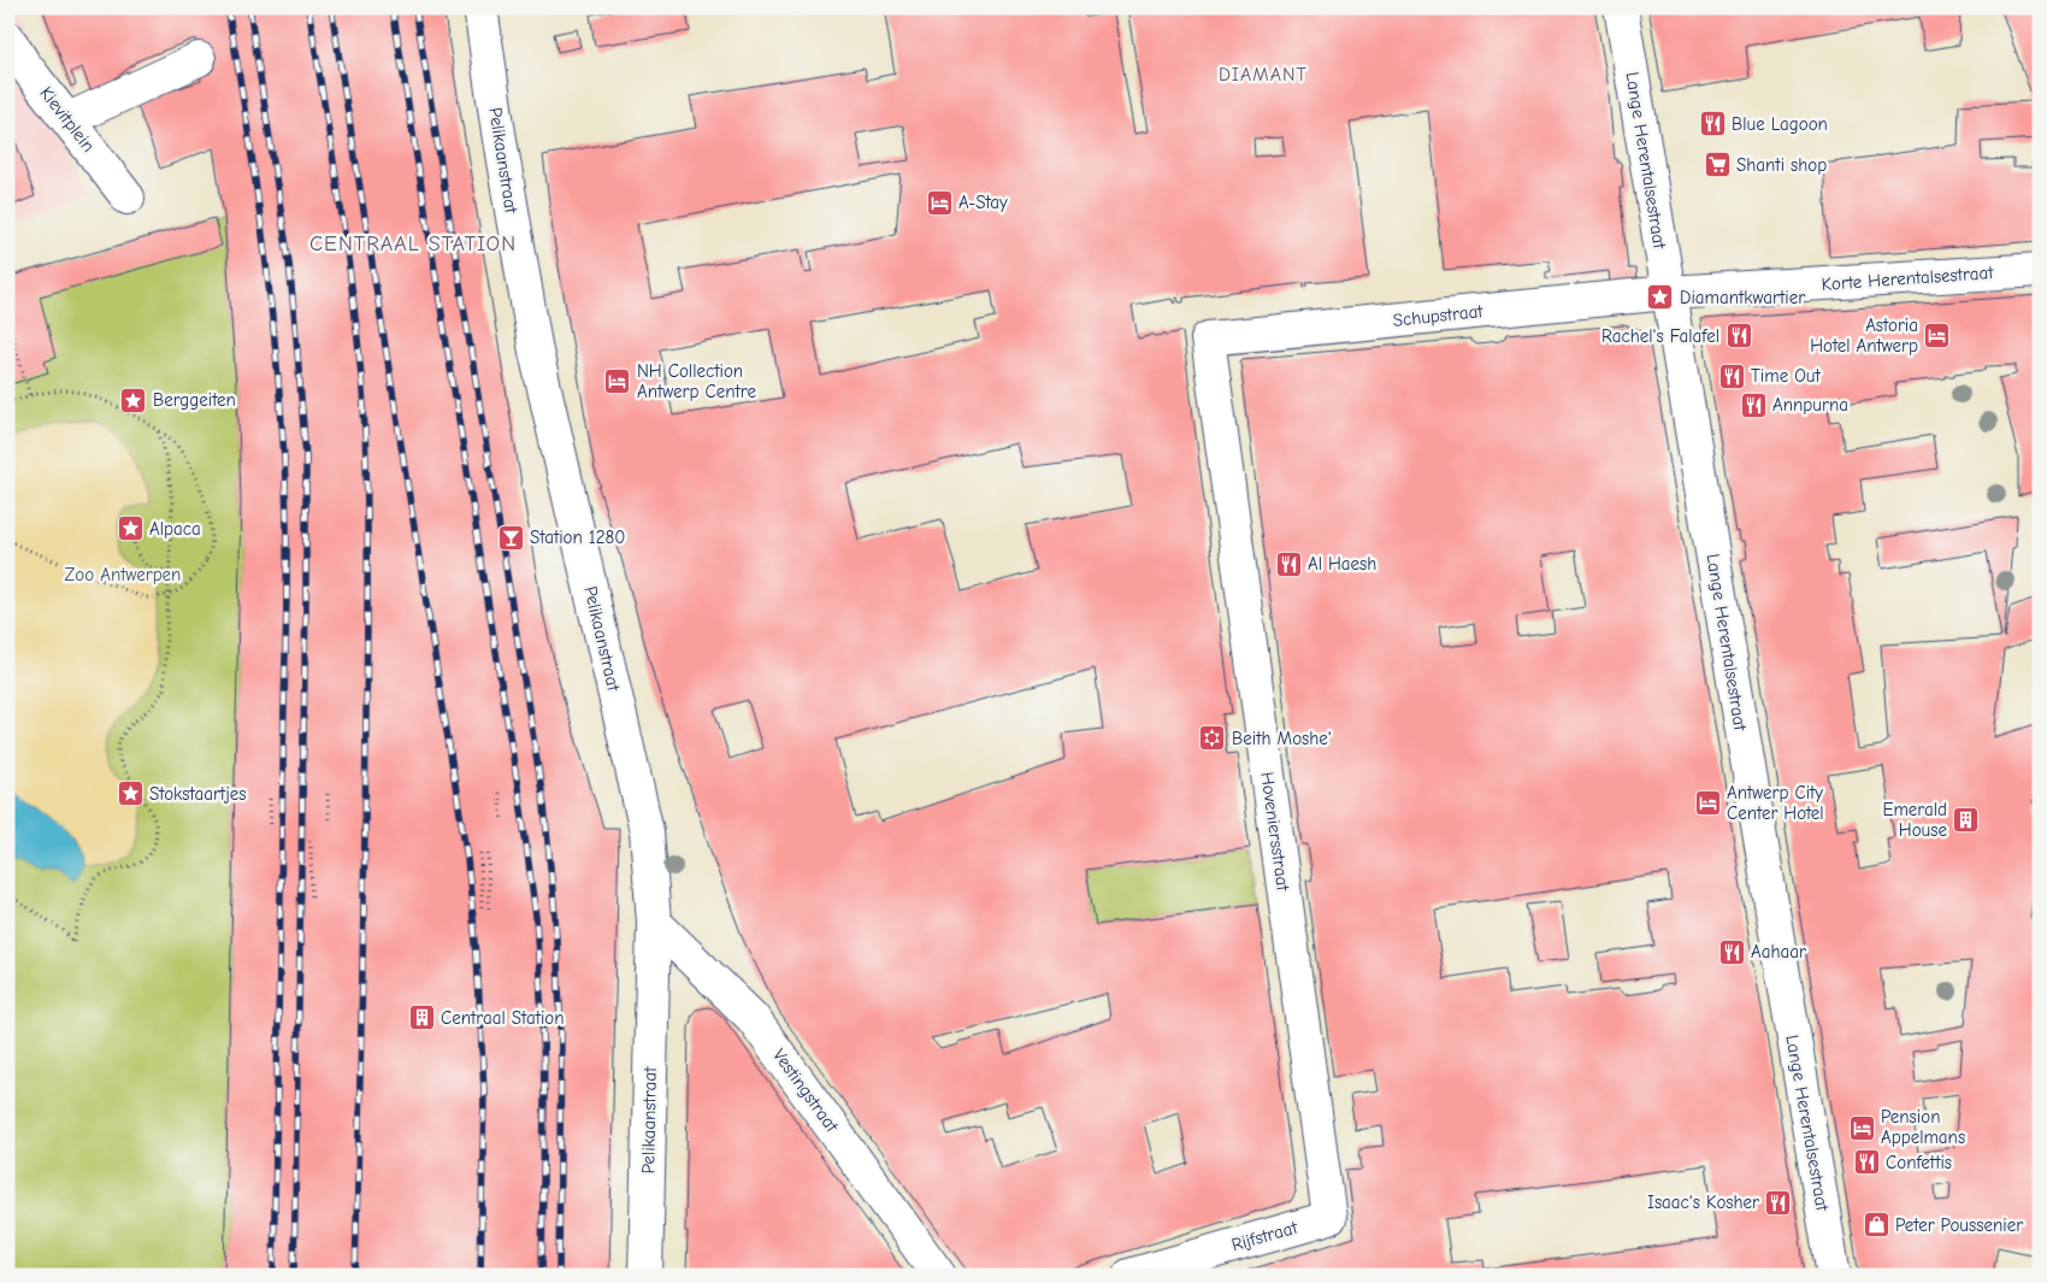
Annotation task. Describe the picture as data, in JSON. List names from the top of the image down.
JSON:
{
  "streets": {
    "street": [
      "Kievitplein",
      "Pelikaanstraat",
      "Lange Herentalsestraat",
      "Korte Herentalsestraat",
      "Schupstraat",
      "Hoveniersstraat",
      "Vestingstraat",
      "Rijfstraat"
    ]
  },
  "crossings": [
    ["Pelikaanstraat", "Vestingstraat"],
    ["Lange Herentalsestraat", "Korte Herentalsestraat"],
    ["Lange Herentalsestraat", "Schupstraat"],
    ["Korte Herentalsestraat", "Schupstraat"],
    ["Schupstraat", "Hoveniersstraat"],
    ["Hoveniersstraat", "Rijfstraat"]
  ],
  "districts": ["DIAMANT", "CENTRAAL STATION"],
  "parks": ["Zoo Antwerpen"],
  "places": {
    "restaurant": [
      "Blue Lagoon",
      "Rachel's Falafel",
      "Time Out",
      "Annpurna",
      "Al Haesh",
      "Aahaar",
      "Confettis",
      "Isaac's Kosher"
    ],
    "supermarket": ["Shanti shop"],
    "hotel": [
      "A-Stay",
      "Astoria Hotel Antwerp",
      "NH Collection Antwerp Centre",
      "Antwerp City Center Hotel",
      "Pension Appelmans"
    ],
    "place": [
      "Diamantkwartier",
      "Berggeiten",
      "Alpaca",
      "Stokstaartjes"
    ],
    "bar": ["Station 1280"],
    "synagogue": ["Beith Moshe'"],
    "building": ["Emerald House", "Centraal Station"],
    "shop": ["Peter Poussenier"]
  }
}
